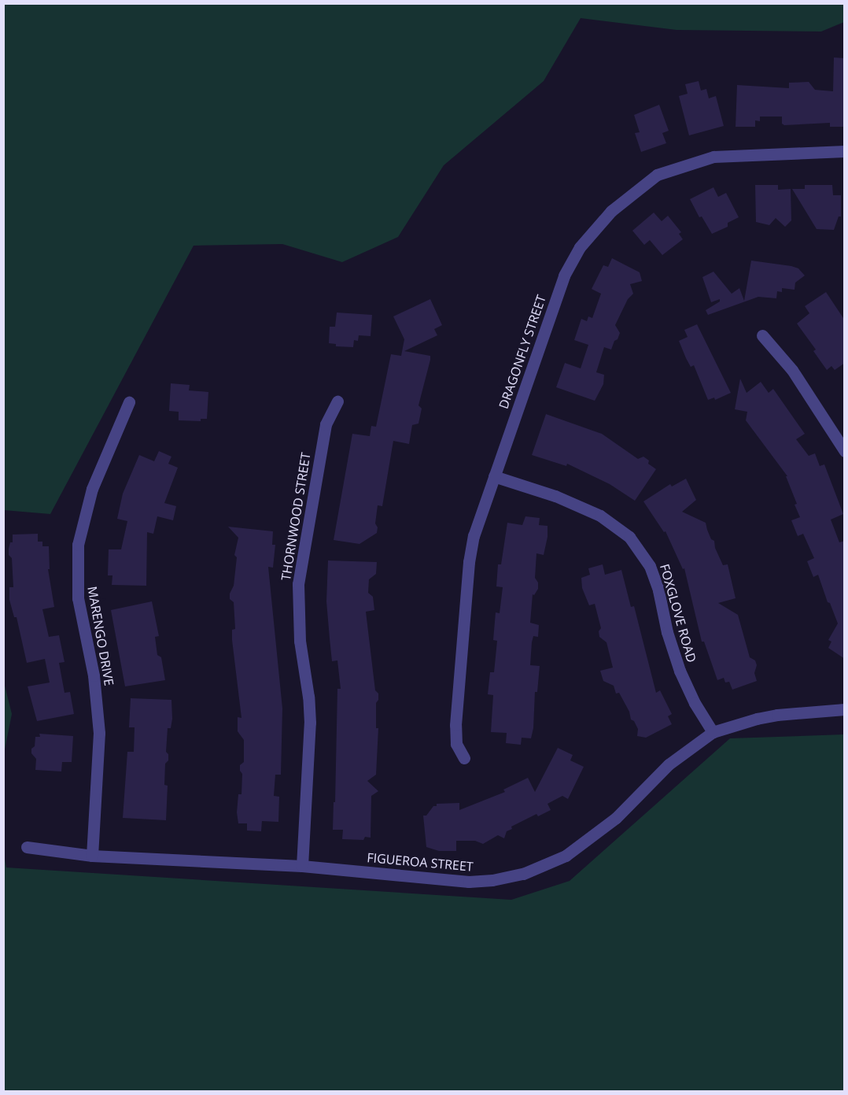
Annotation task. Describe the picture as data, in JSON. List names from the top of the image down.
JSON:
{
  "streets": {
    "street": [
      "DRAGONFLY STREET",
      "THORNWOOD STREET",
      "FOXGLOVE ROAD",
      "MARENGO DRIVE",
      "FIGUEROA STREET"
    ]
  },
  "crossings": [
    ["DRAGONFLY STREET", "FOXGLOVE ROAD"],
    ["THORNWOOD STREET", "FIGUEROA STREET"],
    ["FOXGLOVE ROAD", "FIGUEROA STREET"],
    ["MARENGO DRIVE", "FIGUEROA STREET"]
  ]
}
